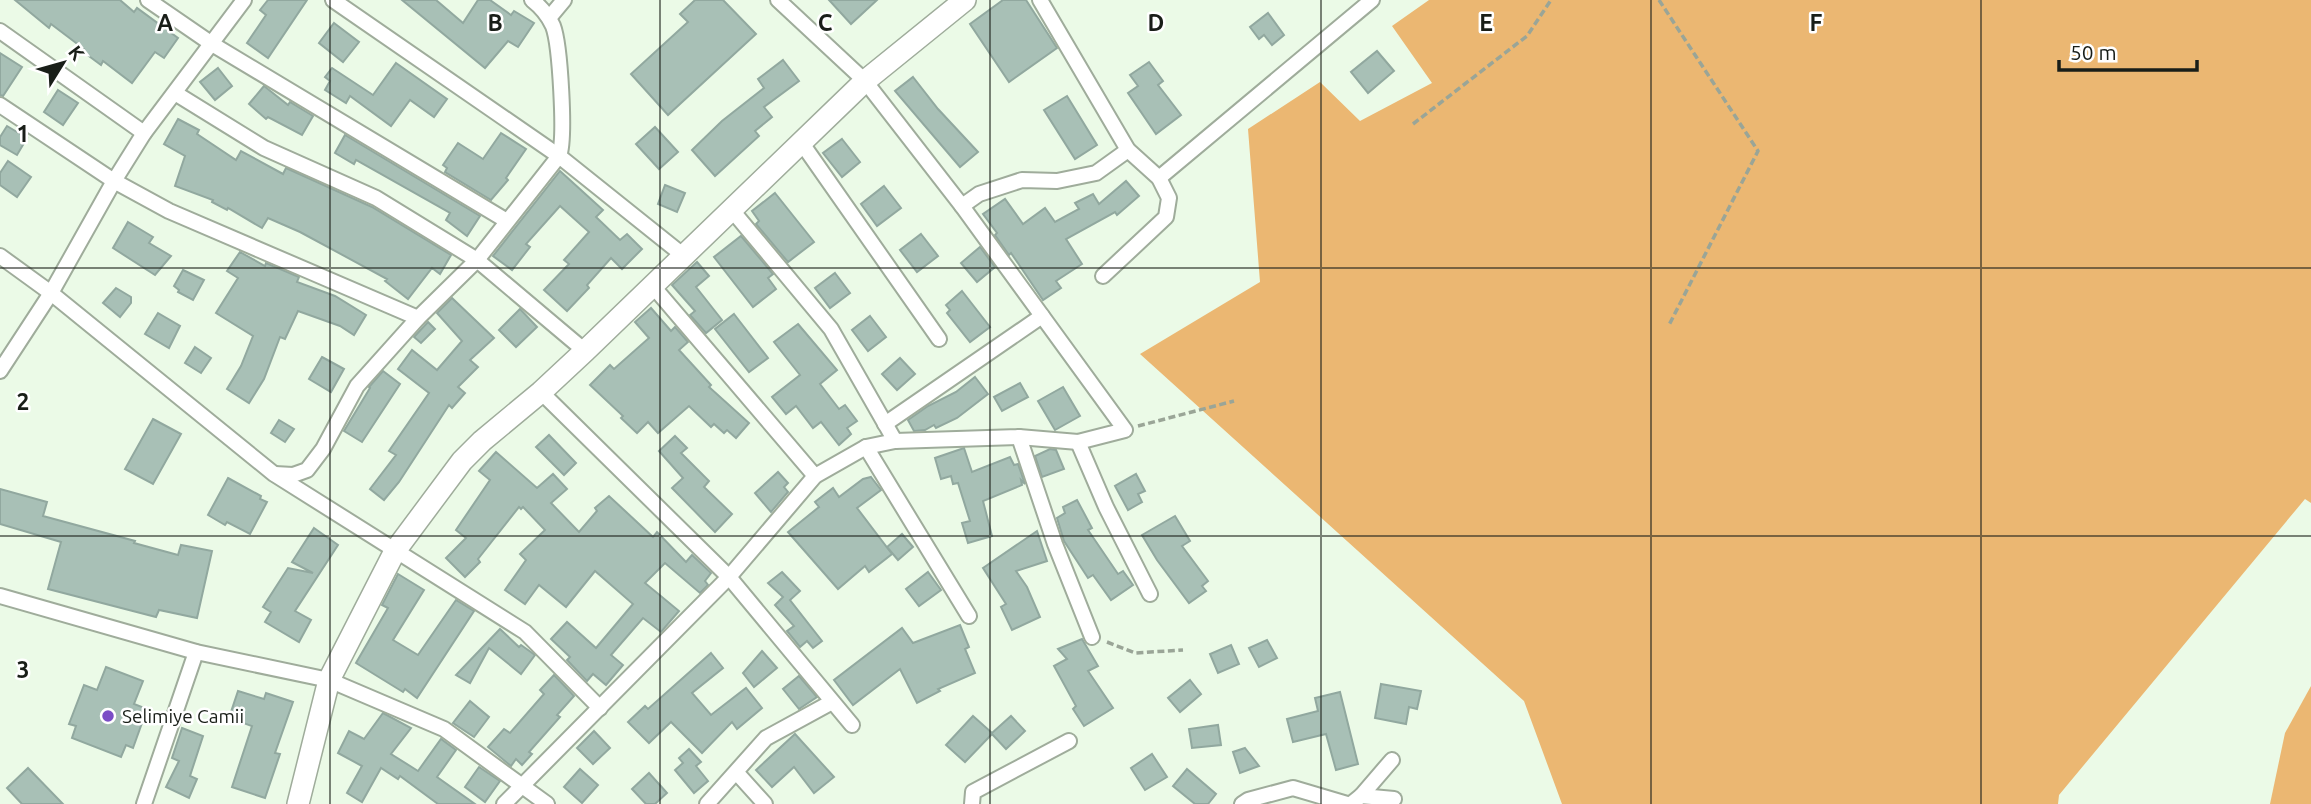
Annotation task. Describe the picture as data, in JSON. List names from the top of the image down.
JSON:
{
  "places": ["Selimiye Camii"],
  "scale_bar": "50 m",
  "north": "top right",
  "grid": {
    "columns": [
      "A",
      "B",
      "C",
      "D",
      "E",
      "F"
    ],
    "rows": ["1", "2", "3"]
  }
}
